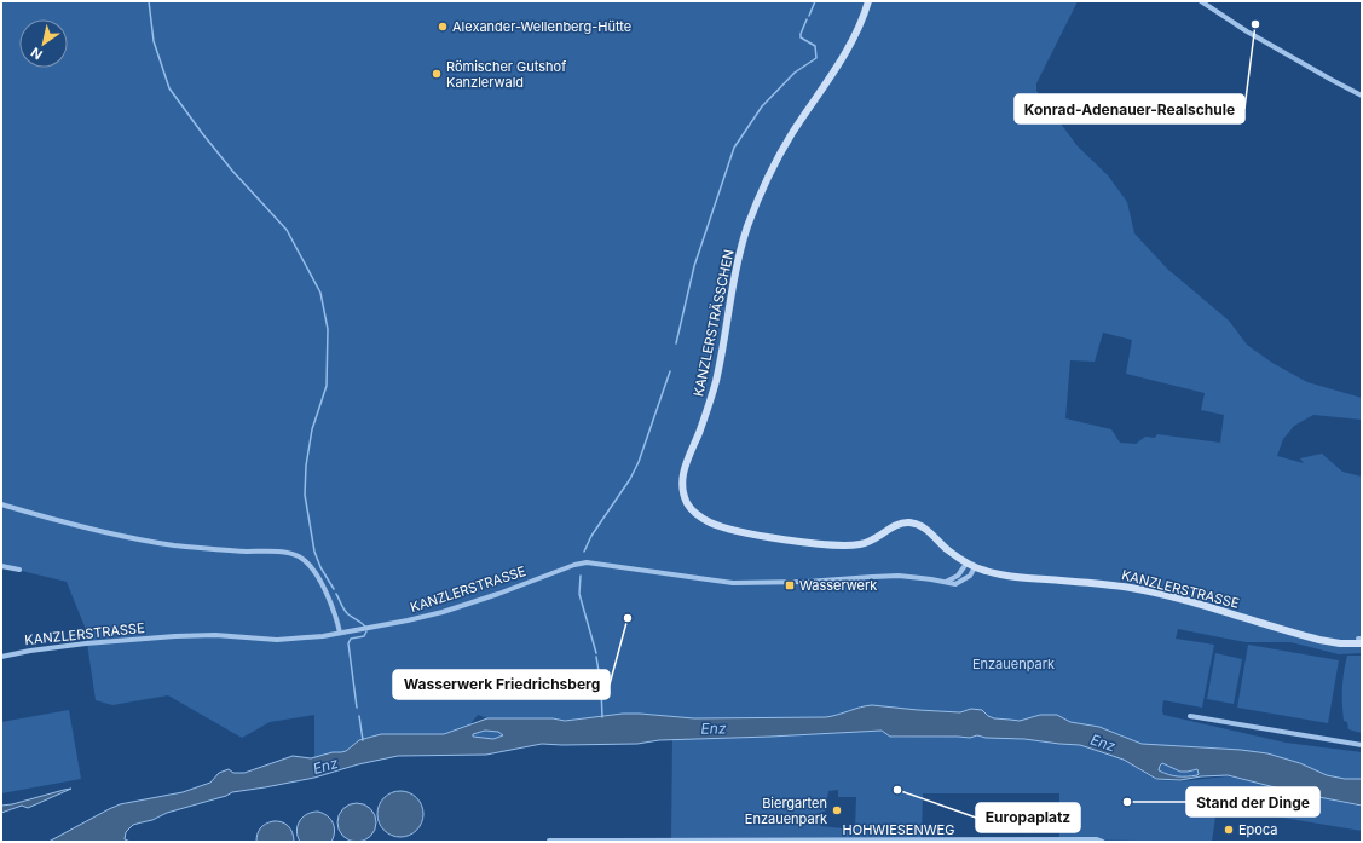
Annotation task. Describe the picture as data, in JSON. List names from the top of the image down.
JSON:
{
  "streets": {
    "main road": ["KANZLERSTRÄSSCHEN", "KANZLERSTRASSE"],
    "street": ["HOHWIESENWEG"]
  },
  "crossings": [
    ["KANZLERSTRÄSSCHEN", "KANZLERSTRASSE"]
  ],
  "water": ["Enz"],
  "parks": ["Enzauenpark"],
  "places": {
    "other": [
      "Konrad-Adenauer-Realschule",
      "Alexander-Wellenberg-Hütte",
      "Römischer Gutshof Kanzlerwald",
      "Wasserwerk Friedrichsberg",
      "Europaplatz",
      "Stand der Dinge",
      "Biergarten Enzauenpark",
      "Epoca"
    ],
    "transit": ["Wasserwerk"]
  },
  "north": "bottom left"
}
